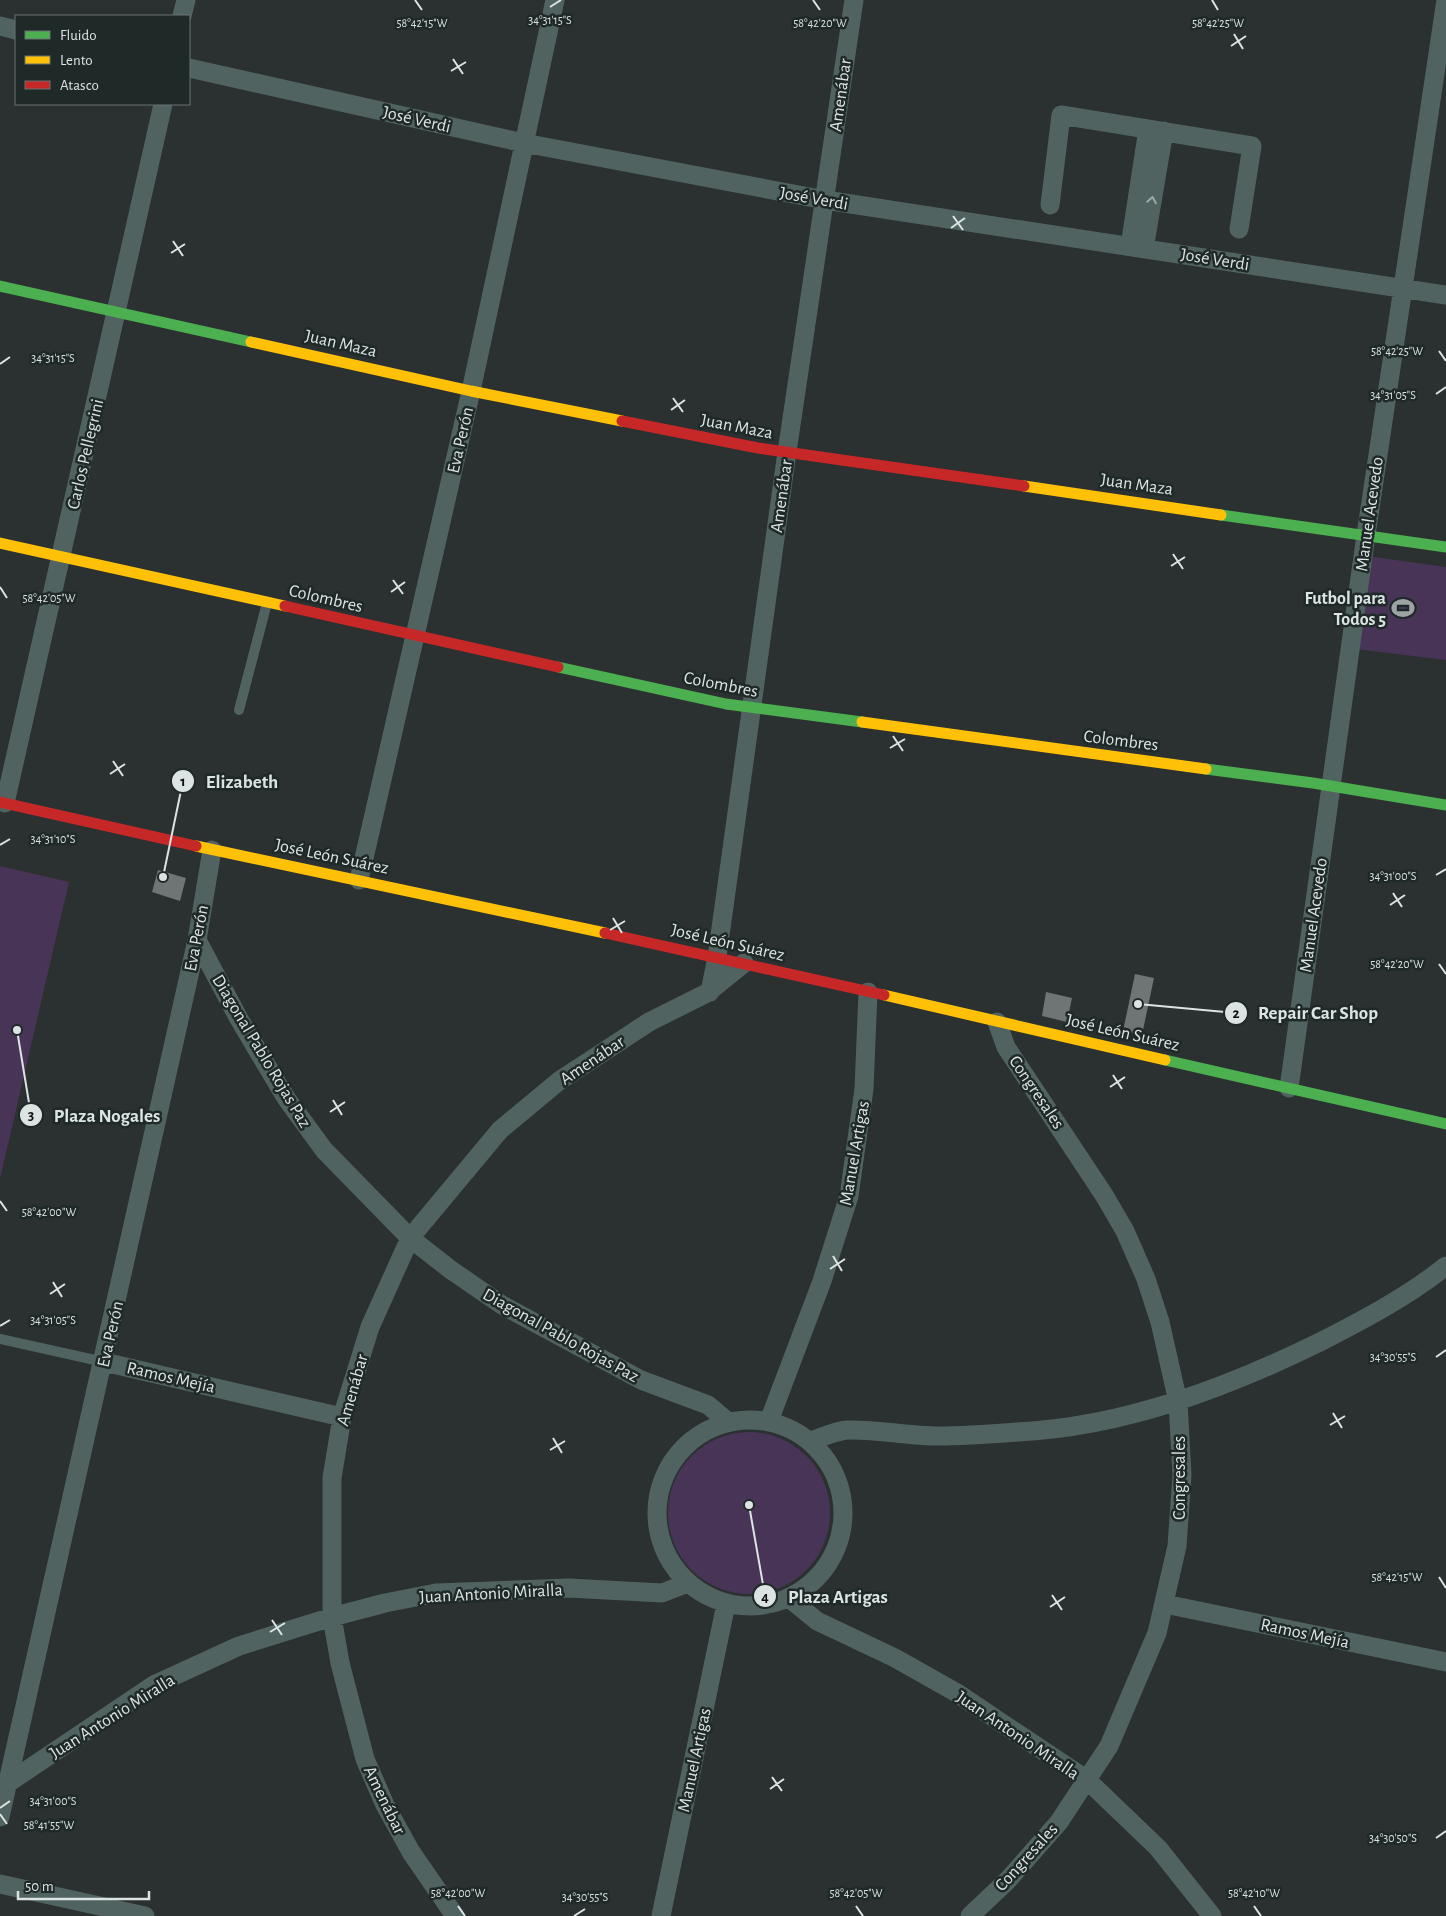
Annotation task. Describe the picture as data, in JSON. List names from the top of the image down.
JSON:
{
  "streets": {
    "street": [
      "Amenábar",
      "José Verdi",
      "Juan Maza",
      "Eva Perón",
      "Carlos Pellegrini",
      "Manuel Acevedo",
      "Colombres",
      "José León Suárez",
      "Diagonal Pablo Rojas Paz",
      "Congresales",
      "Manuel Artigas",
      "Ramos Mejía",
      "Juan Antonio Miralla"
    ]
  },
  "crossings": [
    ["Amenábar", "José Verdi"],
    ["Amenábar", "Juan Maza"],
    ["Amenábar", "Colombres"],
    ["Amenábar", "José León Suárez"],
    ["Amenábar", "Diagonal Pablo Rojas Paz"],
    ["Amenábar", "Ramos Mejía"],
    ["Amenábar", "Juan Antonio Miralla"],
    ["José Verdi", "Eva Perón"],
    ["José Verdi", "Manuel Acevedo"],
    ["Juan Maza", "Eva Perón"],
    ["Juan Maza", "Carlos Pellegrini"],
    ["Juan Maza", "Manuel Acevedo"],
    ["Eva Perón", "Colombres"],
    ["Eva Perón", "José León Suárez"],
    ["Eva Perón", "Diagonal Pablo Rojas Paz"],
    ["Eva Perón", "Ramos Mejía"],
    ["Eva Perón", "Juan Antonio Miralla"],
    ["Carlos Pellegrini", "Colombres"],
    ["Carlos Pellegrini", "José León Suárez"],
    ["Manuel Acevedo", "Colombres"],
    ["Manuel Acevedo", "José León Suárez"],
    ["José León Suárez", "Congresales"],
    ["José León Suárez", "Manuel Artigas"],
    ["Congresales", "Ramos Mejía"],
    ["Congresales", "Juan Antonio Miralla"]
  ],
  "places": {
    "sports": ["Futbol para Todos 5"],
    "other": [
      "Elizabeth",
      "Repair Car Shop",
      "Plaza Nogales",
      "Plaza Artigas"
    ]
  },
  "legend": ["Fluido", "Lento", "Atasco"],
  "scale_bar": "50 m",
  "coordinates": [
    "34°31'15\"S",
    "58°42'15\"W",
    "58°42'20\"W",
    "58°42'25\"W",
    "34°31'05\"S",
    "58°42'05\"W",
    "34°31'10\"S",
    "34°31'00\"S",
    "58°42'00\"W",
    "34°30'55\"S",
    "58°41'55\"W",
    "34°30'50\"S",
    "58°42'10\"W"
  ]
}
